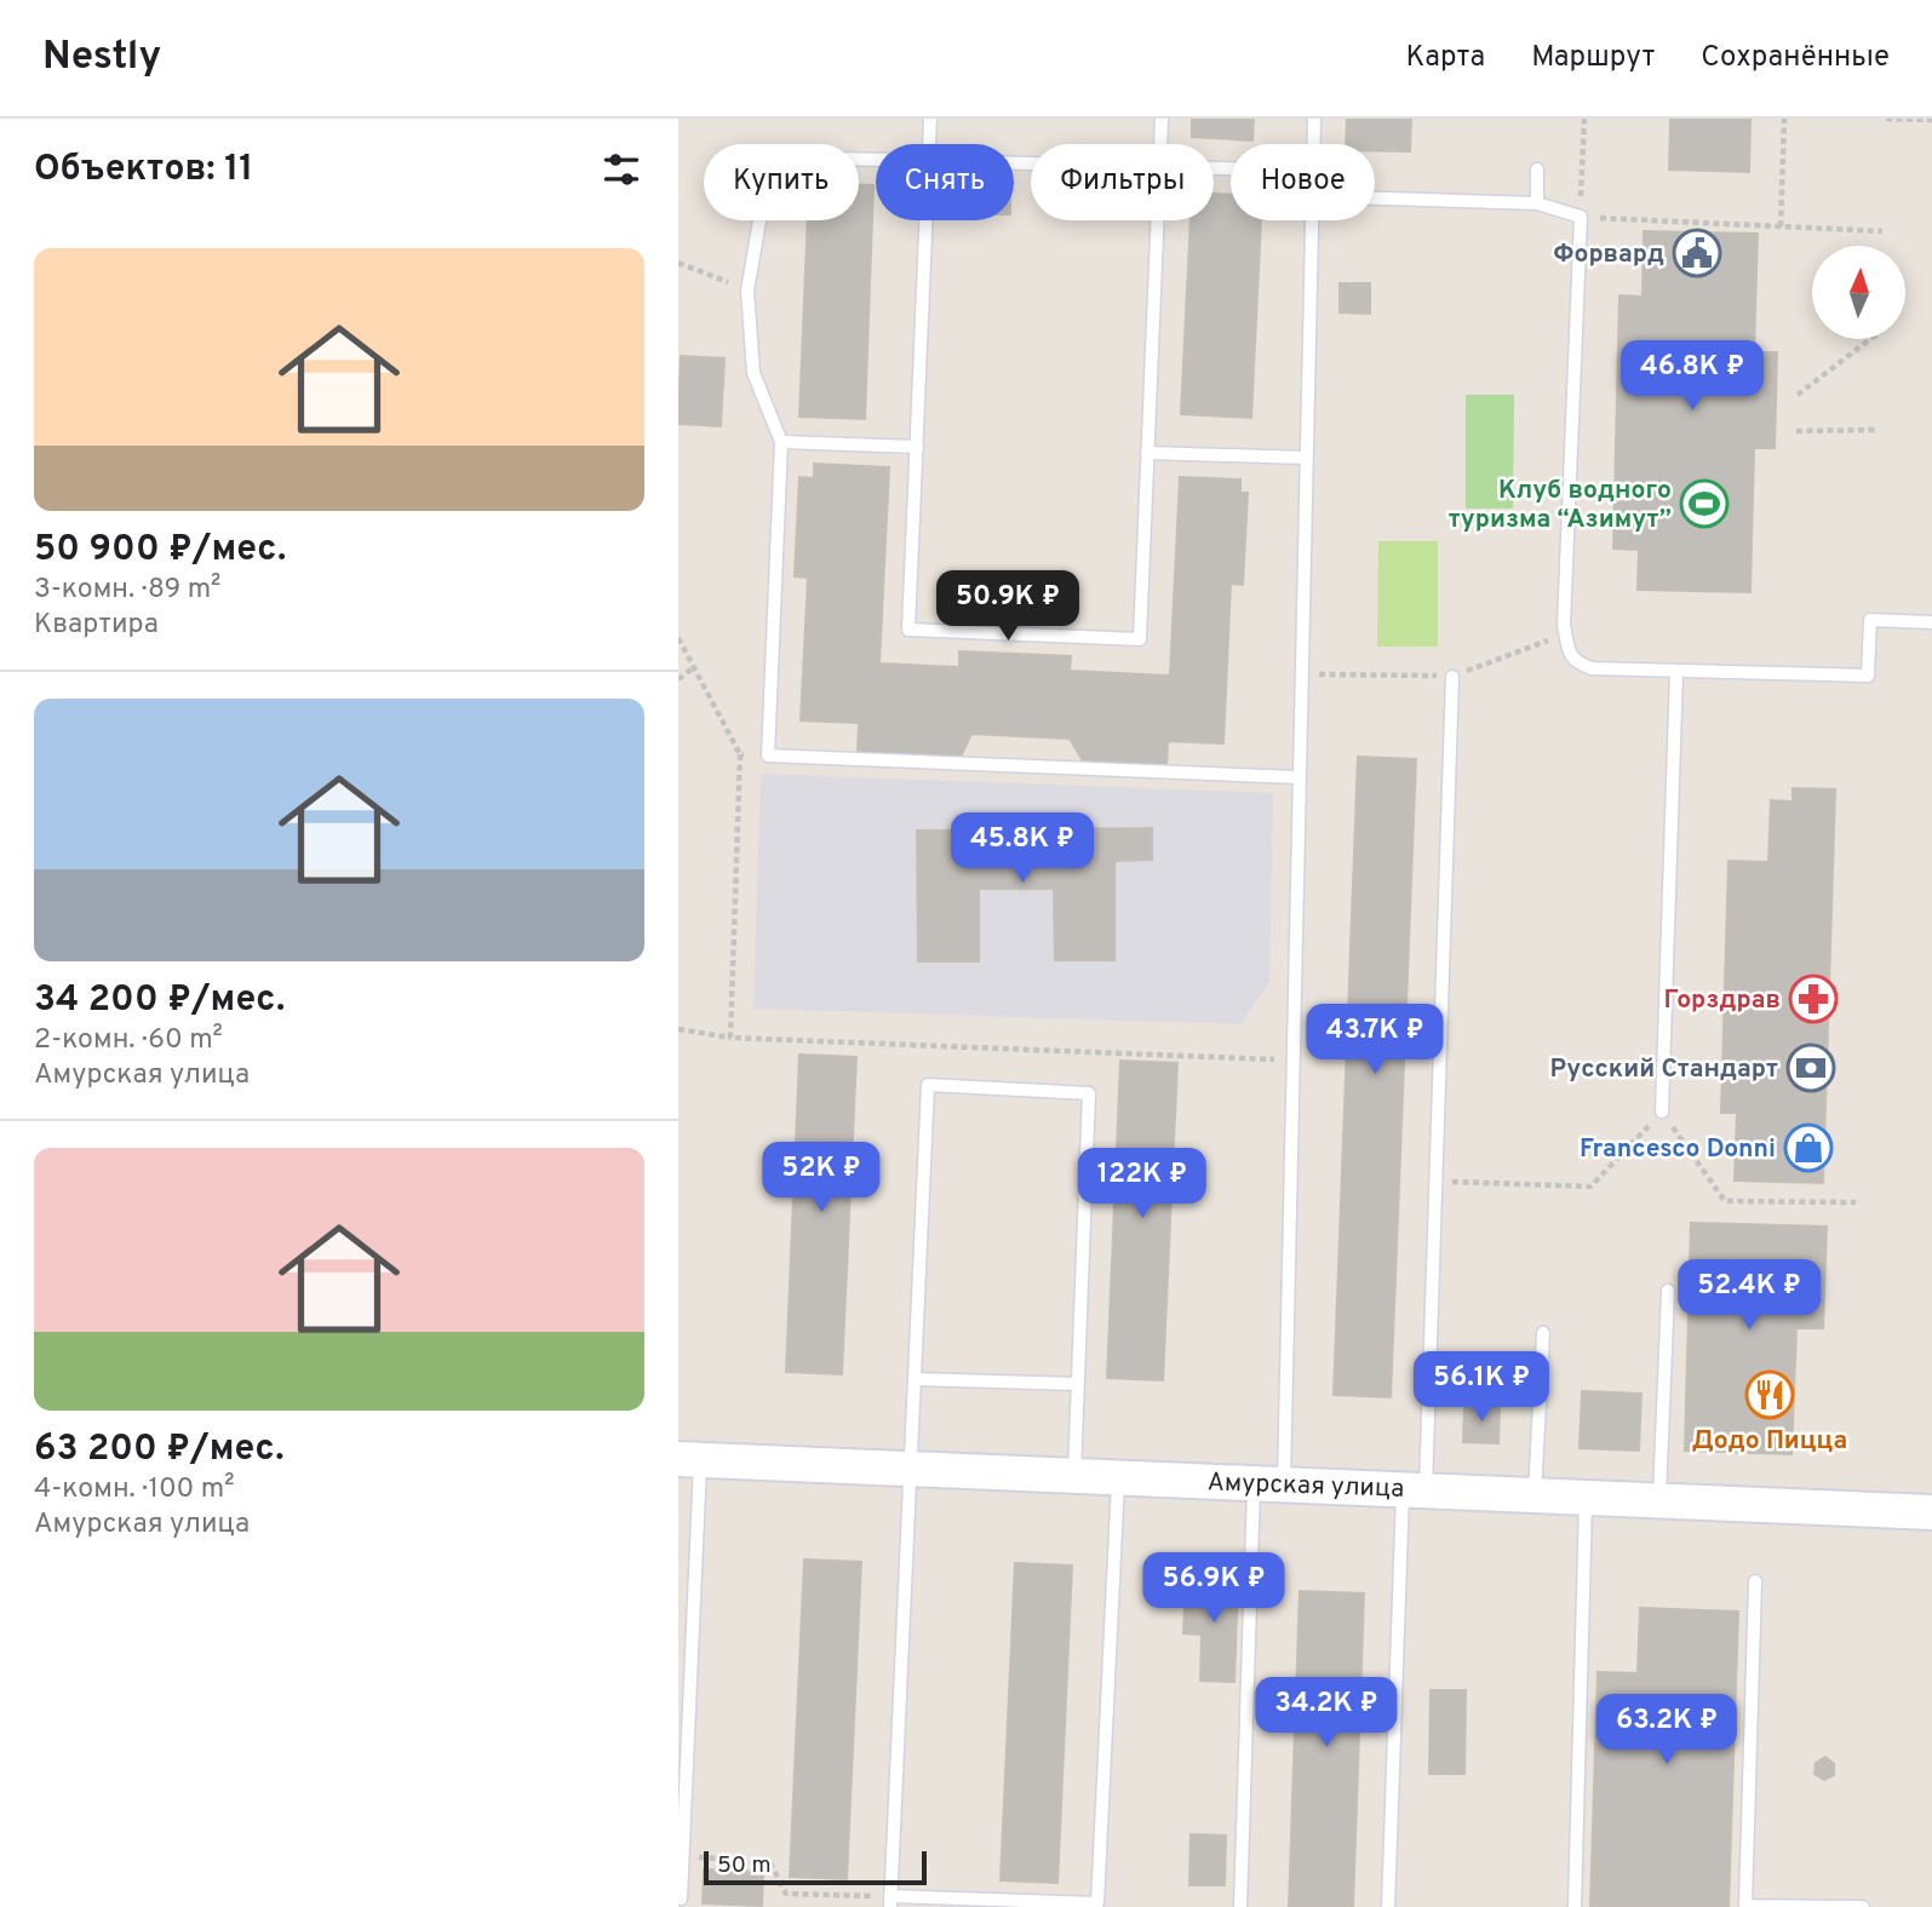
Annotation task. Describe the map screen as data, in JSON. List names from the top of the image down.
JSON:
{
  "streets": {
    "street": ["Амурская улица"]
  },
  "places": {
    "public building": ["Форвард"],
    "sports": ["Клуб водного туризма “Азимут”"],
    "pharmacy": ["Горздрав"],
    "bank": ["Русский Стандарт"],
    "shop": ["Francesco Donni"],
    "restaurant": ["Додо Пицца"]
  },
  "scale_bar": "50 m",
  "north": "top",
  "page": {
    "header": "Nestly",
    "nav": ["Карта", "Маршрут", "Сохранённые"],
    "heading": "Объектов: 11",
    "chip": [
      "Купить",
      "Снять",
      "Фильтры",
      "Новое"
    ],
    "list": [
      {
        "name": "50 900 ₽/мес.",
        "note": "3-комн. · 89 m² · Квартира"
      },
      {
        "name": "34 200 ₽/мес.",
        "note": "2-комн. · 60 m² · Амурская улица"
      },
      {
        "name": "63 200 ₽/мес.",
        "note": "4-комн. · 100 m² · Амурская улица"
      }
    ],
    "price": [
      "46.8K ₽",
      "50.9K ₽",
      "45.8K ₽",
      "43.7K ₽",
      "52K ₽",
      "122K ₽",
      "52.4K ₽",
      "56.1K ₽",
      "56.9K ₽",
      "34.2K ₽",
      "63.2K ₽"
    ],
    "scale": "50 m"
  }
}
